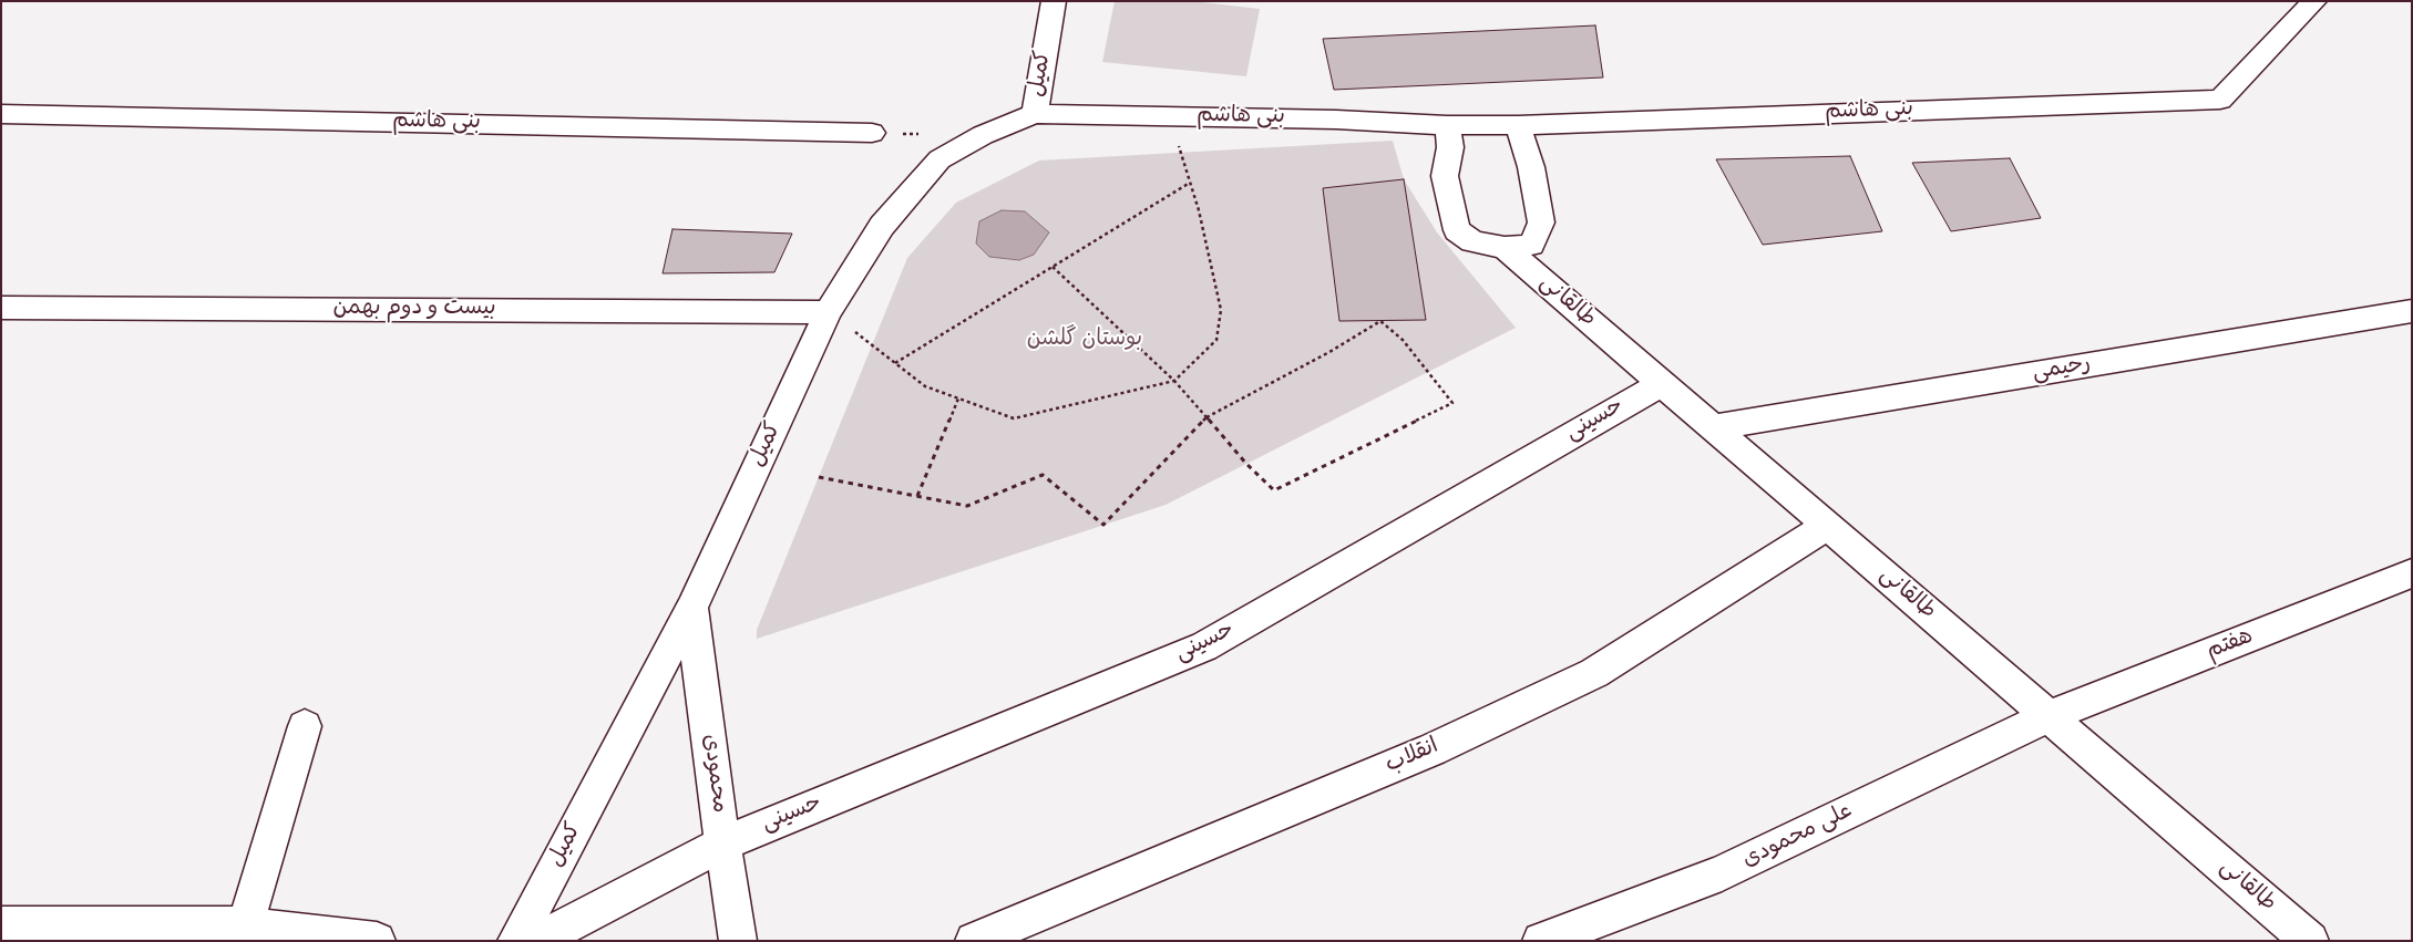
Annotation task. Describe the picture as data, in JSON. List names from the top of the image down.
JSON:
{
  "streets": {
    "street": [
      "کمیل",
      "بنی هاشم",
      "طالقانی",
      "بیست و دوم بهمن",
      "رحیمی",
      "حسینی",
      "هفتم",
      "انقلاب",
      "محمودی",
      "علی محمودی"
    ]
  },
  "crossings": [
    ["کمیل", "بنی هاشم"],
    ["کمیل", "بیست و دوم بهمن"],
    ["کمیل", "محمودی"],
    ["طالقانی", "رحیمی"],
    ["طالقانی", "حسینی"],
    ["طالقانی", "هفتم"],
    ["طالقانی", "انقلاب"],
    ["طالقانی", "علی محمودی"],
    ["حسینی", "محمودی"],
    ["هفتم", "علی محمودی"]
  ],
  "parks": ["بوستان گلشن"]
}
